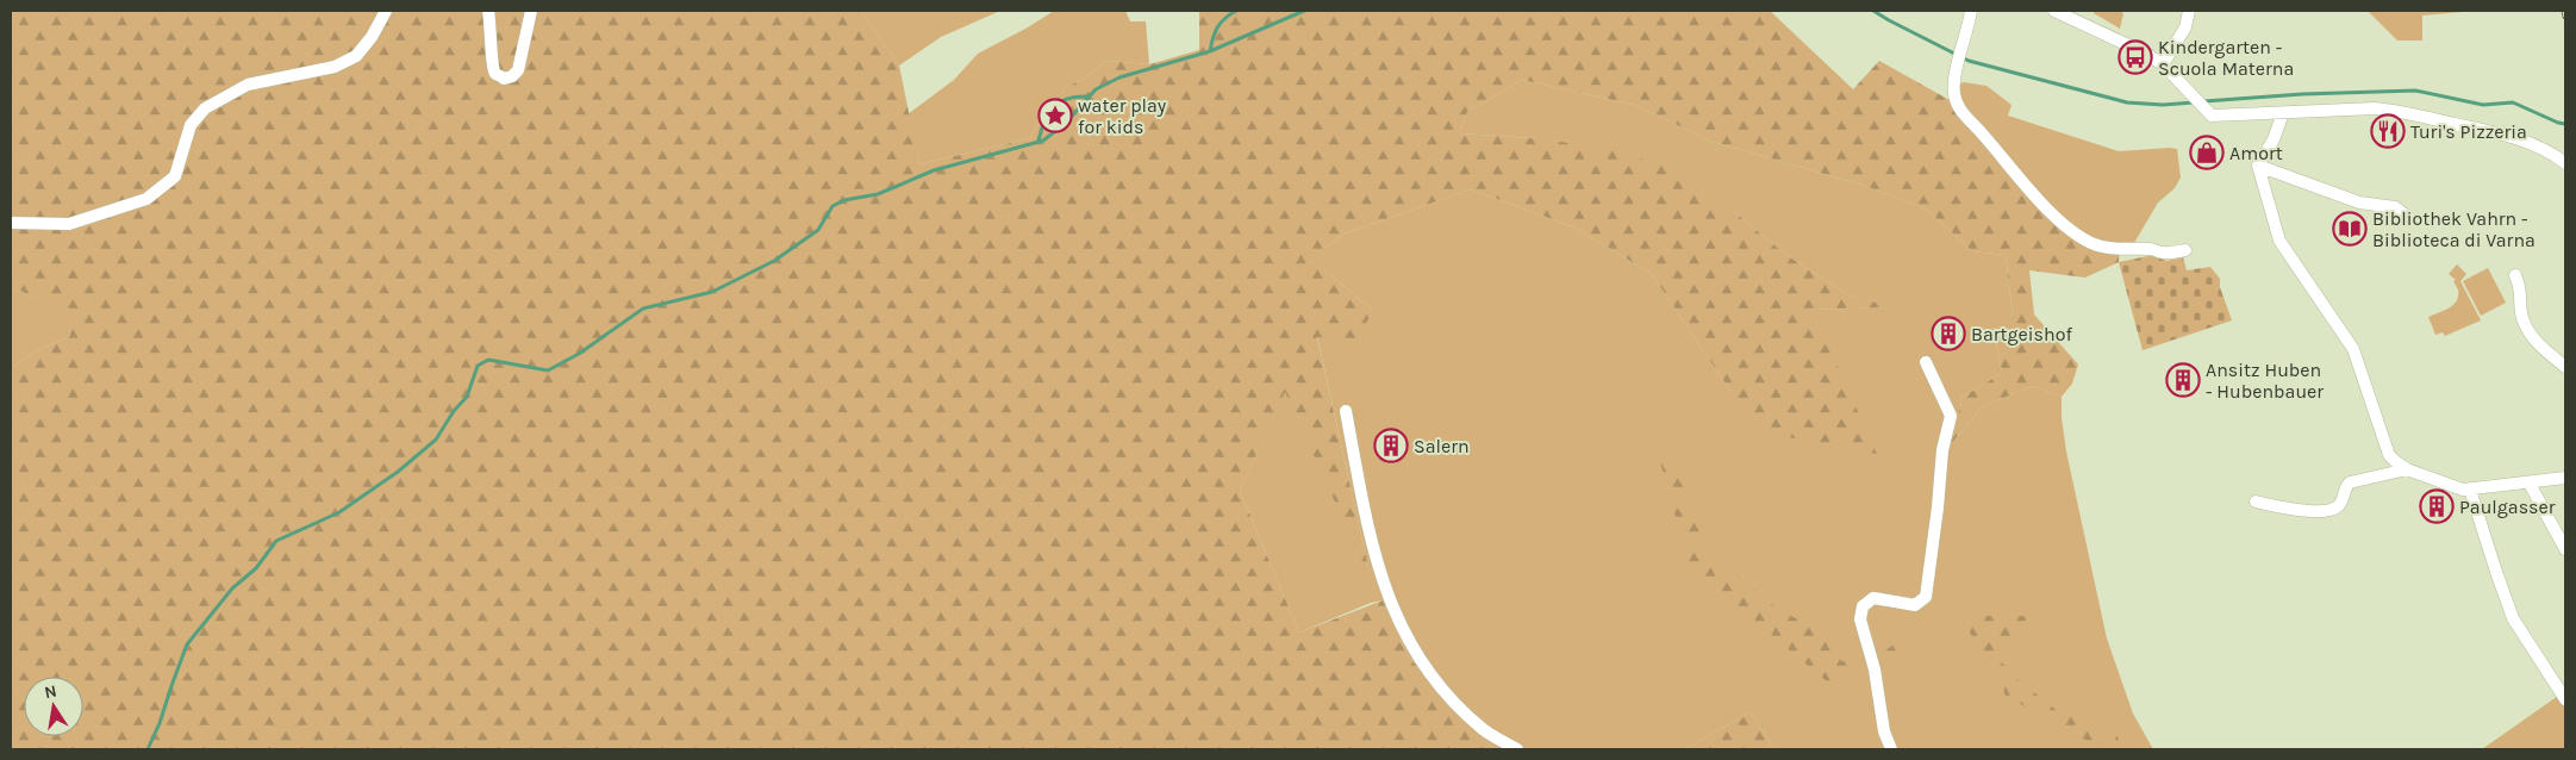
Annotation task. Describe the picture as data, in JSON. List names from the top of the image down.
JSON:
{
  "places": {
    "bus stop": ["Kindergarten - Scuola Materna"],
    "place": ["water play for kids"],
    "restaurant": ["Turi's Pizzeria"],
    "shop": ["Amort"],
    "library": ["Bibliothek Vahrn - Biblioteca di Varna"],
    "building": [
      "Bartgeishof",
      "Ansitz Huben - Hubenbauer",
      "Salern",
      "Paulgasser"
    ]
  },
  "north": "top"
}
